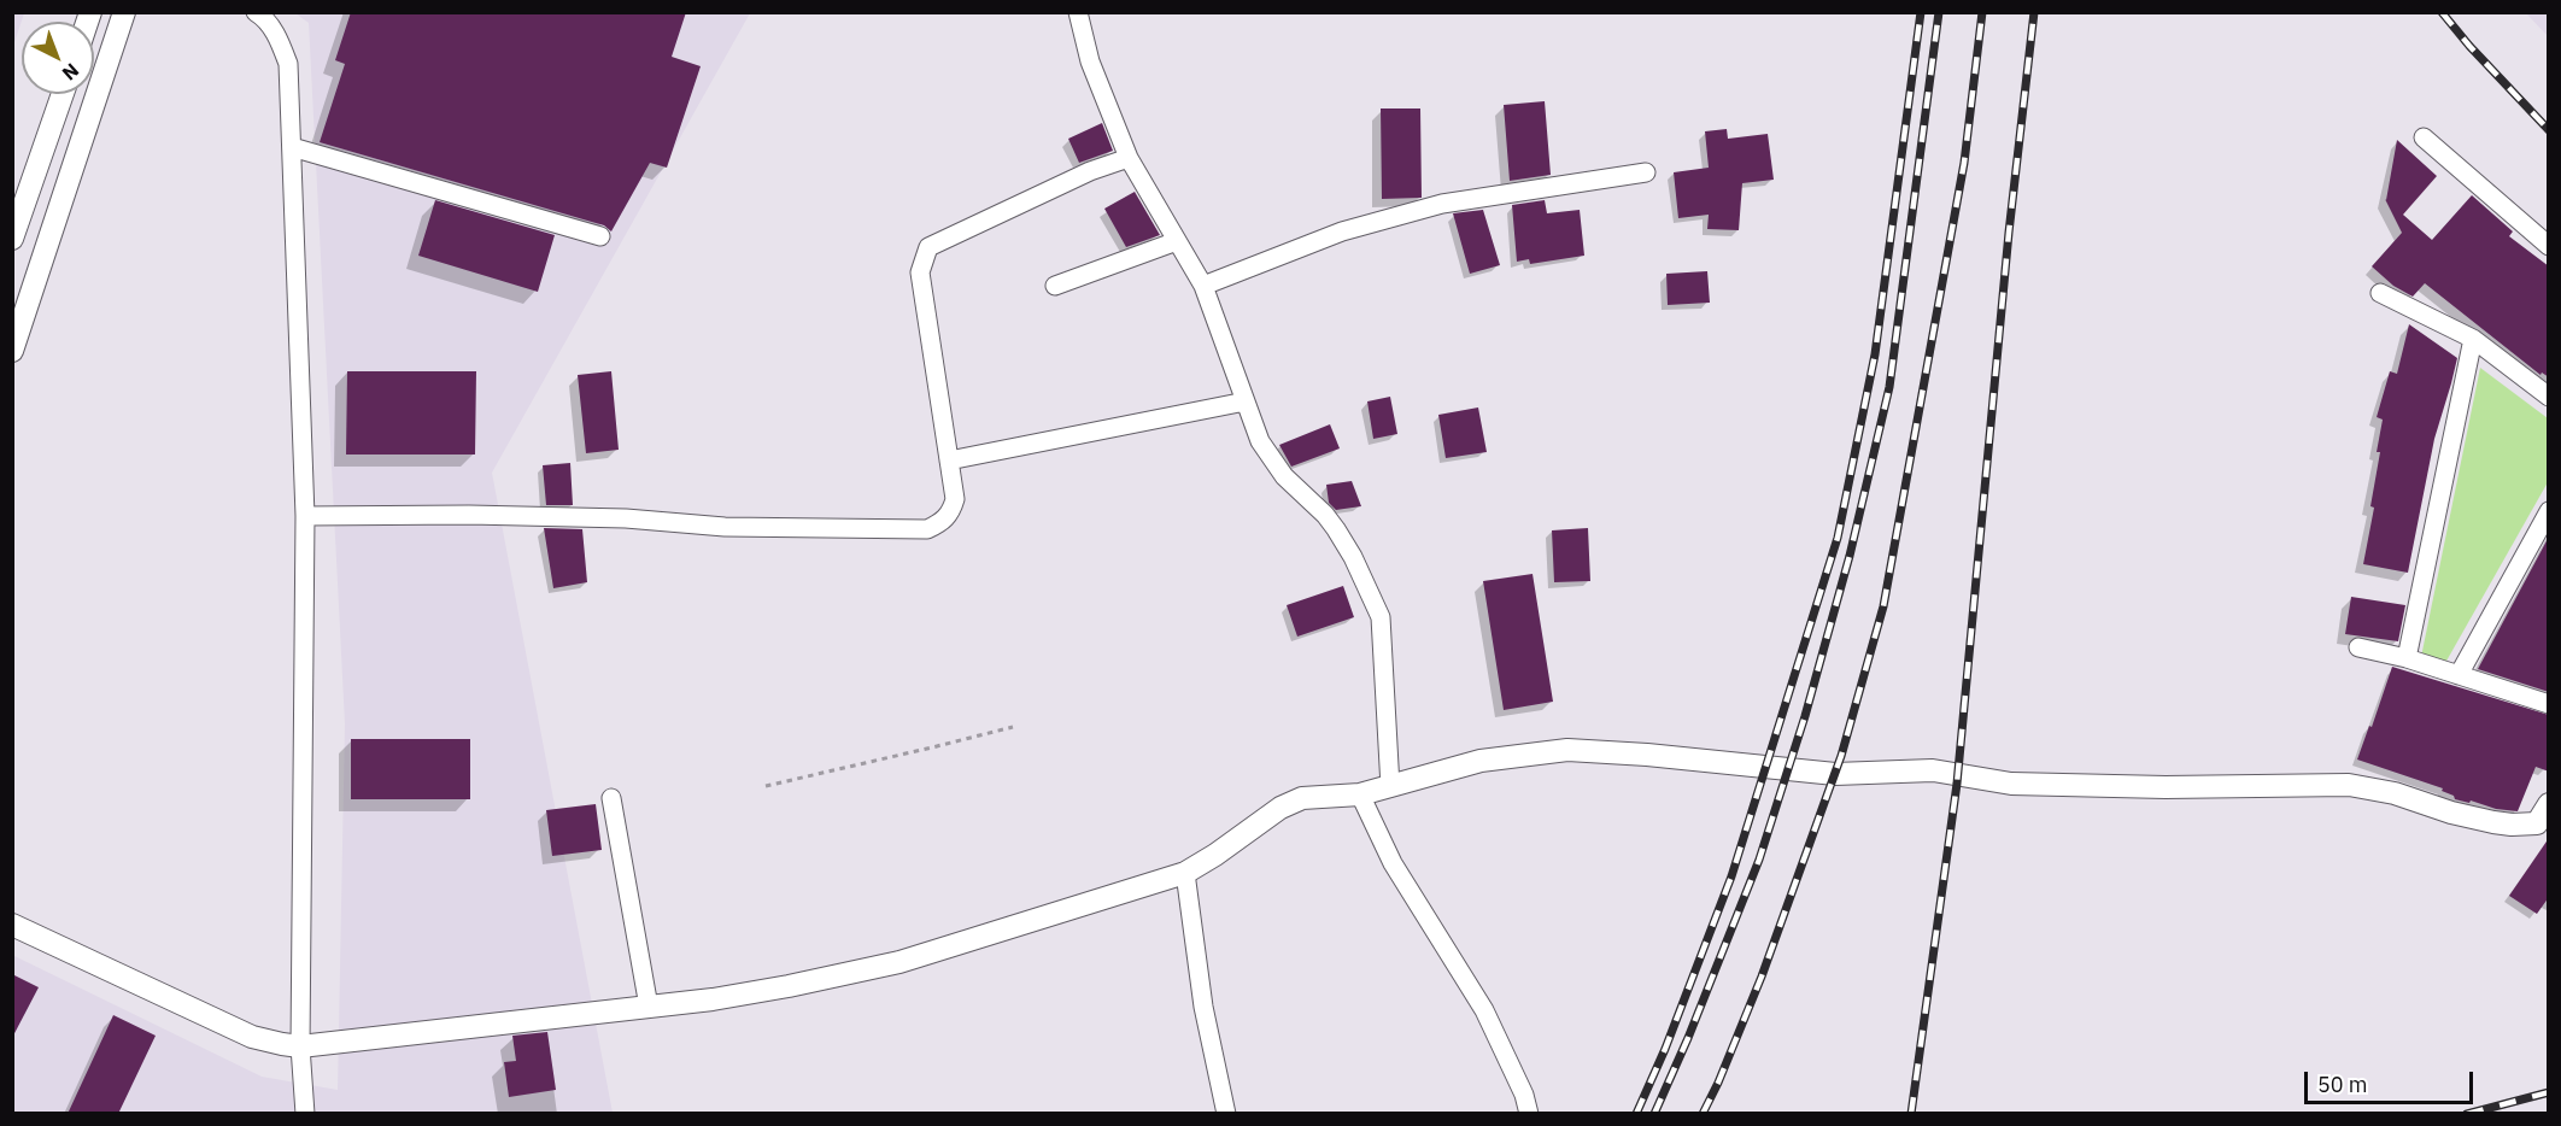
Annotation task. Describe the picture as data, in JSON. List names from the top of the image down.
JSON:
{
  "scale_bar": "50 m",
  "north": "bottom right"
}
